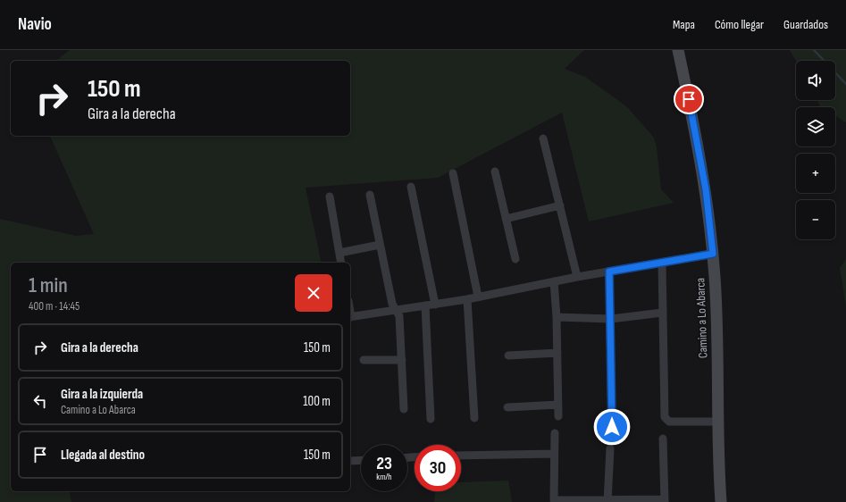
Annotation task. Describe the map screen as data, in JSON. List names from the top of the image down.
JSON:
{
  "streets": {
    "main road": ["Camino a Lo Abarca"]
  },
  "page": {
    "header": "Navio",
    "nav": ["Mapa", "Cómo llegar", "Guardados"],
    "map_buttons": ["+", "−"],
    "turn": ["150 m", "Gira a la derecha"],
    "heading": ["1 min", "400 m · 14:45"],
    "list": [
      {
        "name": "Gira a la derecha",
        "value": "150 m"
      },
      {
        "name": "Gira a la izquierda",
        "note": "Camino a Lo Abarca",
        "value": "100 m"
      },
      {
        "name": "Llegada al destino",
        "value": "150 m"
      }
    ],
    "speed": "23 km/h",
    "limit": "30"
  }
}
